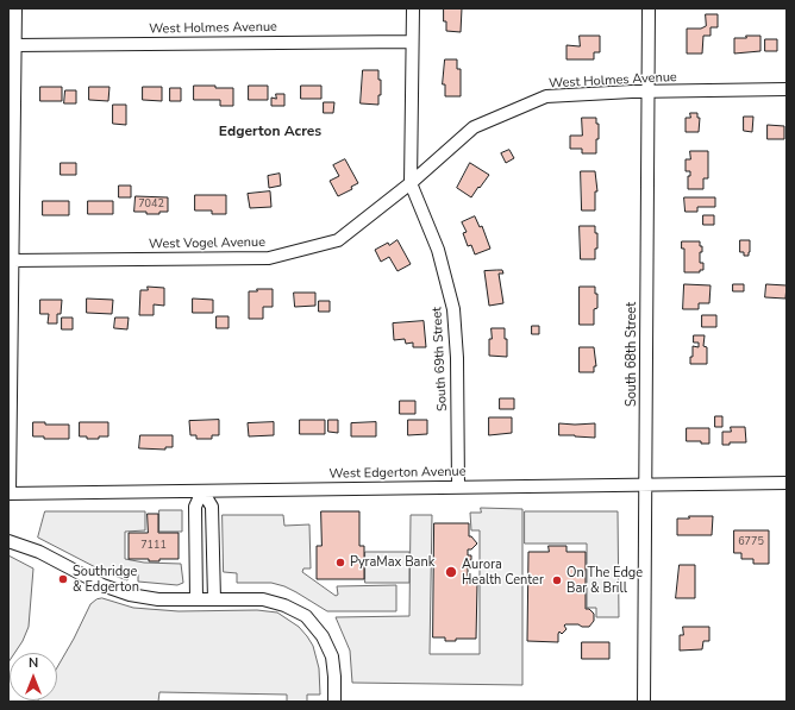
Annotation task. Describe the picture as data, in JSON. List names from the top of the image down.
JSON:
{
  "streets": {
    "street": [
      "West Holmes Avenue",
      "West Vogel Avenue",
      "South 68th Street",
      "South 69th Street",
      "West Edgerton Avenue"
    ]
  },
  "crossings": [
    ["West Holmes Avenue", "West Vogel Avenue"],
    ["West Holmes Avenue", "South 68th Street"],
    ["West Holmes Avenue", "South 69th Street"],
    ["West Vogel Avenue", "South 69th Street"],
    ["South 68th Street", "West Edgerton Avenue"],
    ["South 69th Street", "West Edgerton Avenue"]
  ],
  "districts": ["Edgerton Acres"],
  "places": [
    "PyraMax Bank",
    "Aurora Health Center",
    "Southridge & Edgerton",
    "On The Edge Bar & Brill"
  ],
  "house_numbers": ["7042", "6775", "7111"],
  "north": "top"
}
